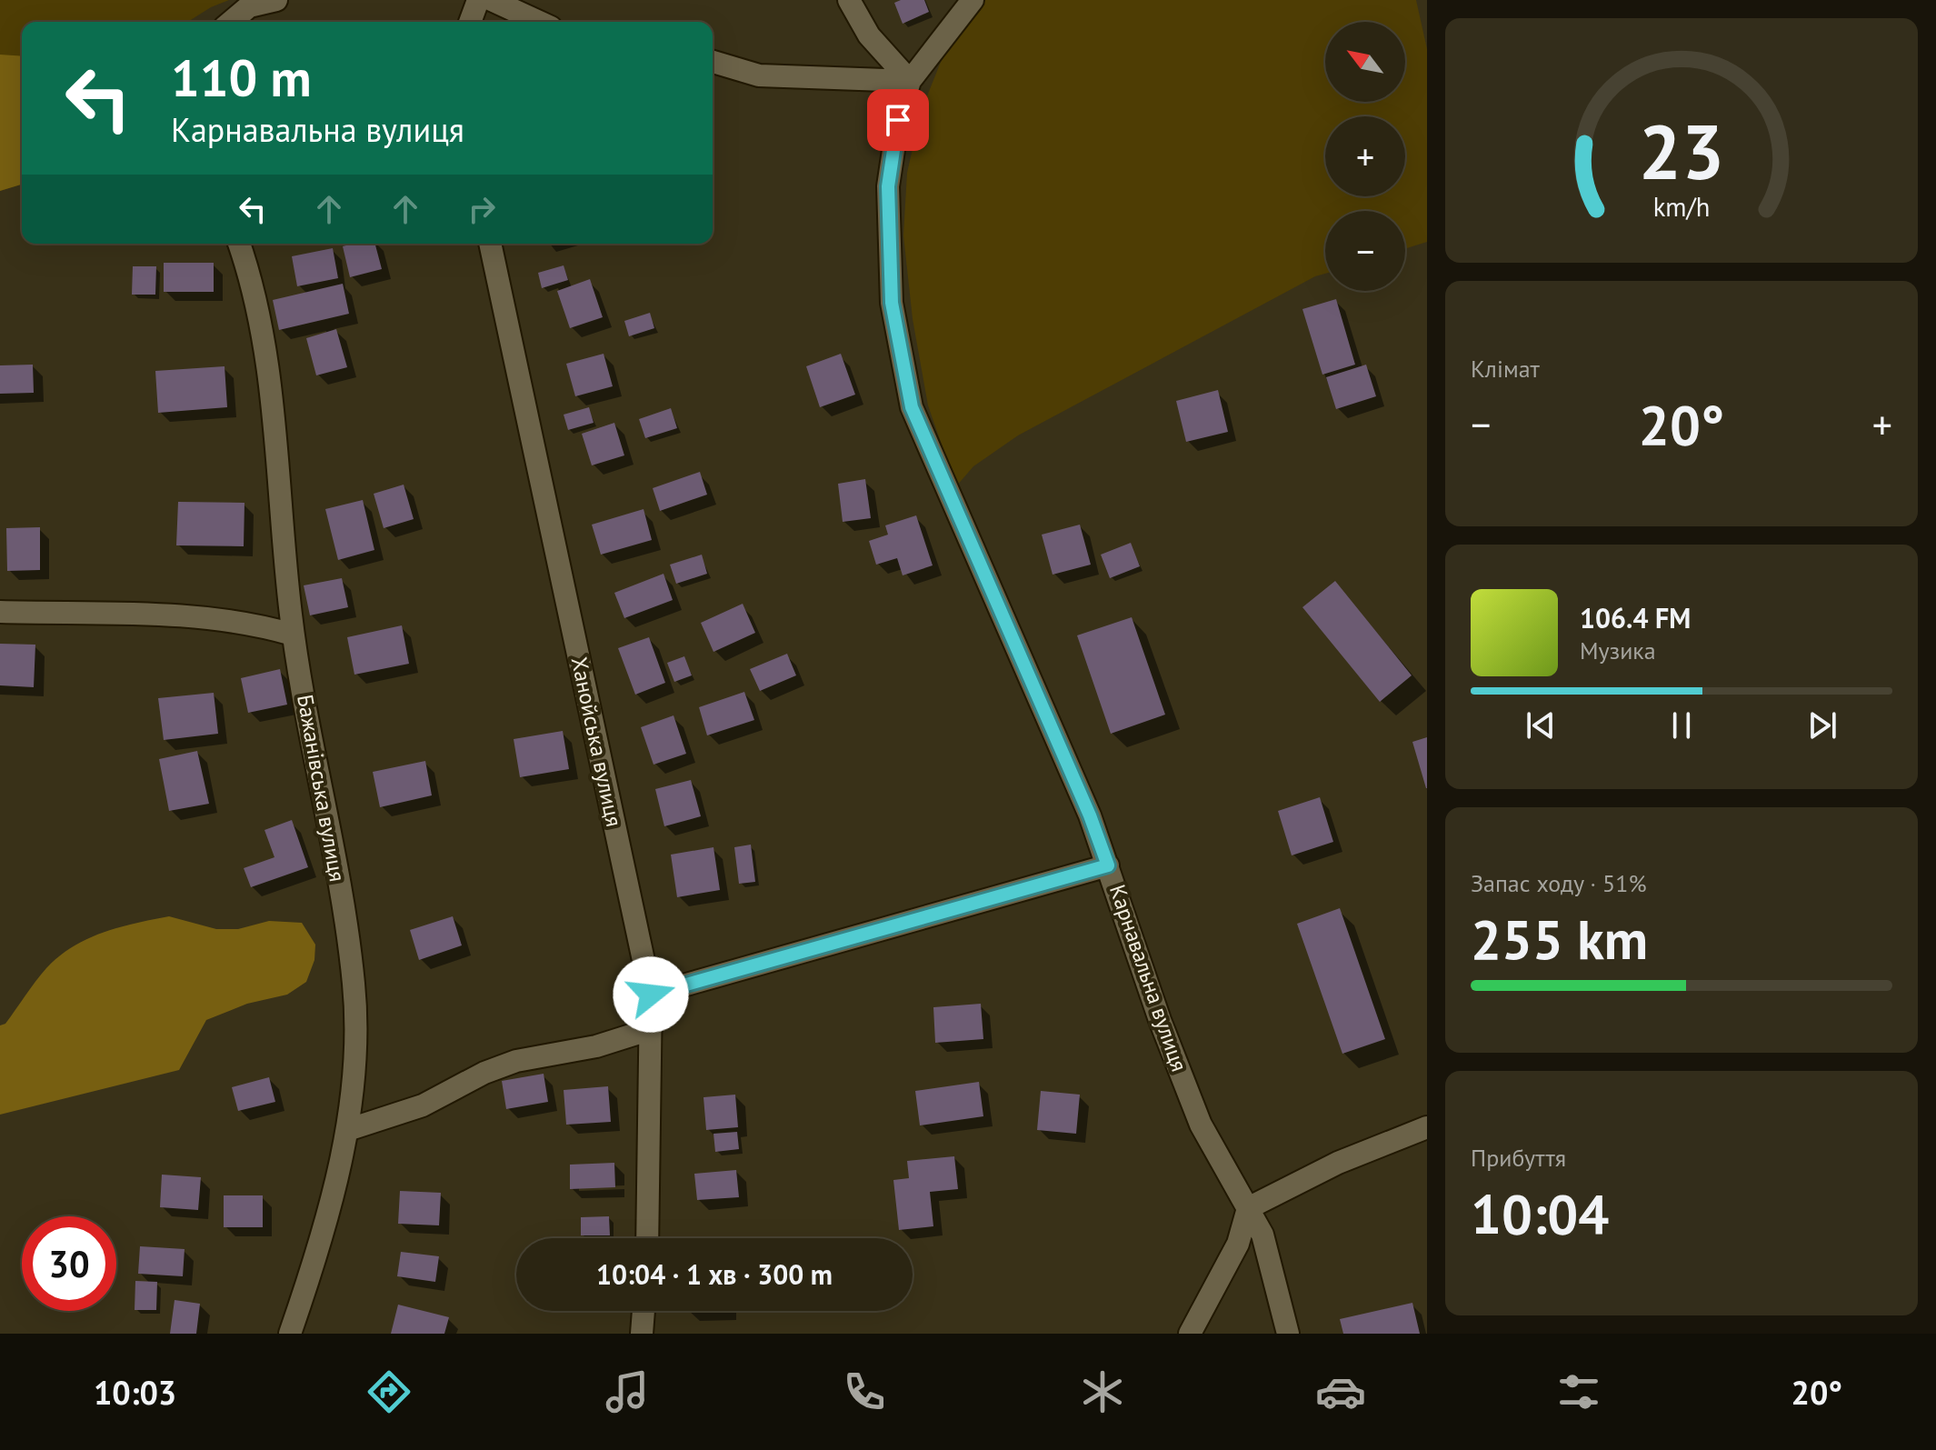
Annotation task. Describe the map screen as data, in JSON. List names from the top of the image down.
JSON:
{
  "streets": {
    "street": ["Ханойська вулиця", "Бажанівська вулиця", "Карнавальна вулиця"]
  },
  "north": "top left",
  "page": {
    "map_buttons": ["+", "−"],
    "turn": ["110 m", "Карнавальна вулиця"],
    "tile": [
      "Клімат",
      ["Запас ходу · 51%", "255 km"],
      ["Прибуття", "10:04"]
    ],
    "heat": ["−", "20°", "+"],
    "song": ["106.4 FM", "Музика"],
    "limit": "30",
    "trip": "10:04 · 1 хв · 300 m",
    "tabs": ["10:03", "20°"],
    "gauge": ["23", "km/h"]
  }
}
